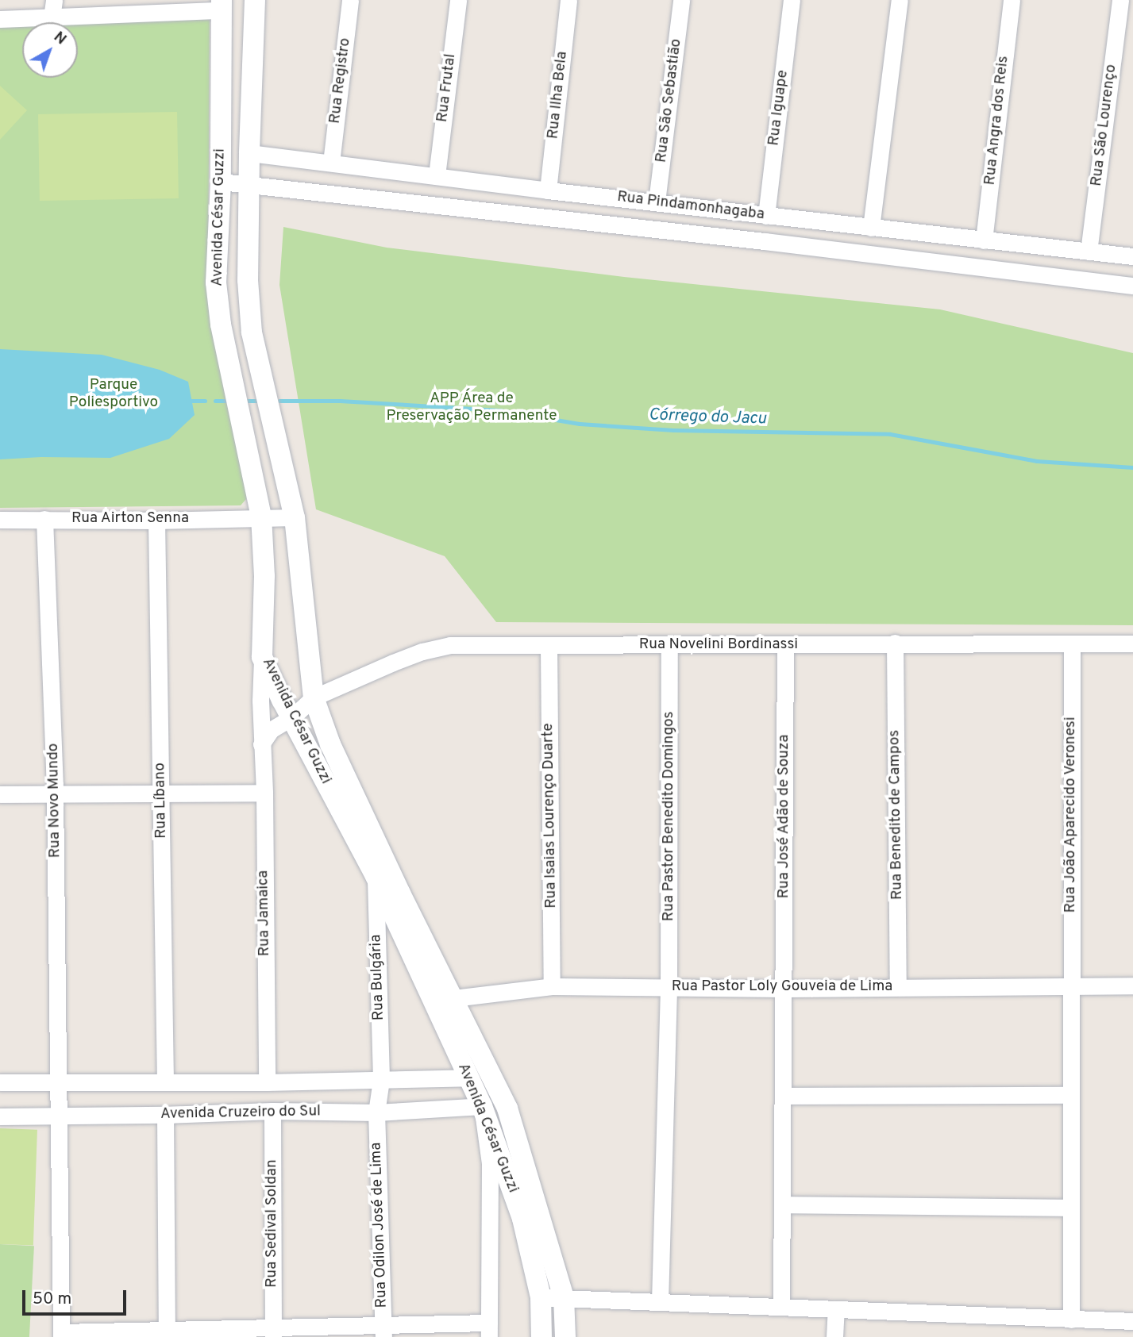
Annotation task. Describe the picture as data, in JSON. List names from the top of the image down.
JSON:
{
  "streets": {
    "street": [
      "Rua Registro",
      "Rua Frutal",
      "Rua Ilha Bela",
      "Rua São Sebastião",
      "Rua Iguape",
      "Rua Angra dos Reis",
      "Rua São Lourenço",
      "Rua Pindamonhagaba",
      "Avenida César Guzzi",
      "Rua Airton Senna",
      "Rua Novelini Bordinassi",
      "Rua Novo Mundo",
      "Rua Líbano",
      "Rua Benedito de Campos",
      "Rua João Aparecido Veronesi",
      "Rua Isaias Lourenço Duarte",
      "Rua Pastor Benedito Domingos",
      "Rua José Adão de Souza",
      "Rua Jamaica",
      "Rua Bulgária",
      "Rua Pastor Loly Gouveia de Lima",
      "Avenida Cruzeiro do Sul",
      "Rua Sedival Soldan",
      "Rua Odilon José de Lima"
    ]
  },
  "crossings": [
    ["Rua Registro", "Rua Pindamonhagaba"],
    ["Rua Frutal", "Rua Pindamonhagaba"],
    ["Rua Ilha Bela", "Rua Pindamonhagaba"],
    ["Rua São Sebastião", "Rua Pindamonhagaba"],
    ["Rua Iguape", "Rua Pindamonhagaba"],
    ["Rua Angra dos Reis", "Rua Pindamonhagaba"],
    ["Rua São Lourenço", "Rua Pindamonhagaba"],
    ["Rua Pindamonhagaba", "Avenida César Guzzi"],
    ["Avenida César Guzzi", "Rua Airton Senna"],
    ["Avenida César Guzzi", "Rua Novelini Bordinassi"],
    ["Avenida César Guzzi", "Rua Jamaica"],
    ["Avenida César Guzzi", "Rua Bulgária"],
    ["Avenida César Guzzi", "Rua Pastor Loly Gouveia de Lima"],
    ["Avenida César Guzzi", "Avenida Cruzeiro do Sul"],
    ["Rua Airton Senna", "Rua Novo Mundo"],
    ["Rua Airton Senna", "Rua Líbano"],
    ["Rua Novelini Bordinassi", "Rua Benedito de Campos"],
    ["Rua Novelini Bordinassi", "Rua João Aparecido Veronesi"],
    ["Rua Novelini Bordinassi", "Rua Isaias Lourenço Duarte"],
    ["Rua Novelini Bordinassi", "Rua Pastor Benedito Domingos"],
    ["Rua Novelini Bordinassi", "Rua José Adão de Souza"],
    ["Rua Novo Mundo", "Avenida Cruzeiro do Sul"],
    ["Rua Líbano", "Avenida Cruzeiro do Sul"],
    ["Rua Benedito de Campos", "Rua Pastor Loly Gouveia de Lima"],
    ["Rua João Aparecido Veronesi", "Rua Pastor Loly Gouveia de Lima"],
    ["Rua Isaias Lourenço Duarte", "Rua Pastor Loly Gouveia de Lima"],
    ["Rua Pastor Benedito Domingos", "Rua Pastor Loly Gouveia de Lima"],
    ["Rua José Adão de Souza", "Rua Pastor Loly Gouveia de Lima"],
    ["Rua Jamaica", "Avenida Cruzeiro do Sul"],
    ["Rua Bulgária", "Avenida Cruzeiro do Sul"],
    ["Rua Bulgária", "Rua Odilon José de Lima"],
    ["Avenida Cruzeiro do Sul", "Rua Sedival Soldan"],
    ["Avenida Cruzeiro do Sul", "Rua Odilon José de Lima"]
  ],
  "water": ["Córrego do Jacu"],
  "parks": ["Parque Poliesportivo", "APP Área de Preservação Permanente"],
  "scale_bar": "50 m",
  "north": "top right"
}
